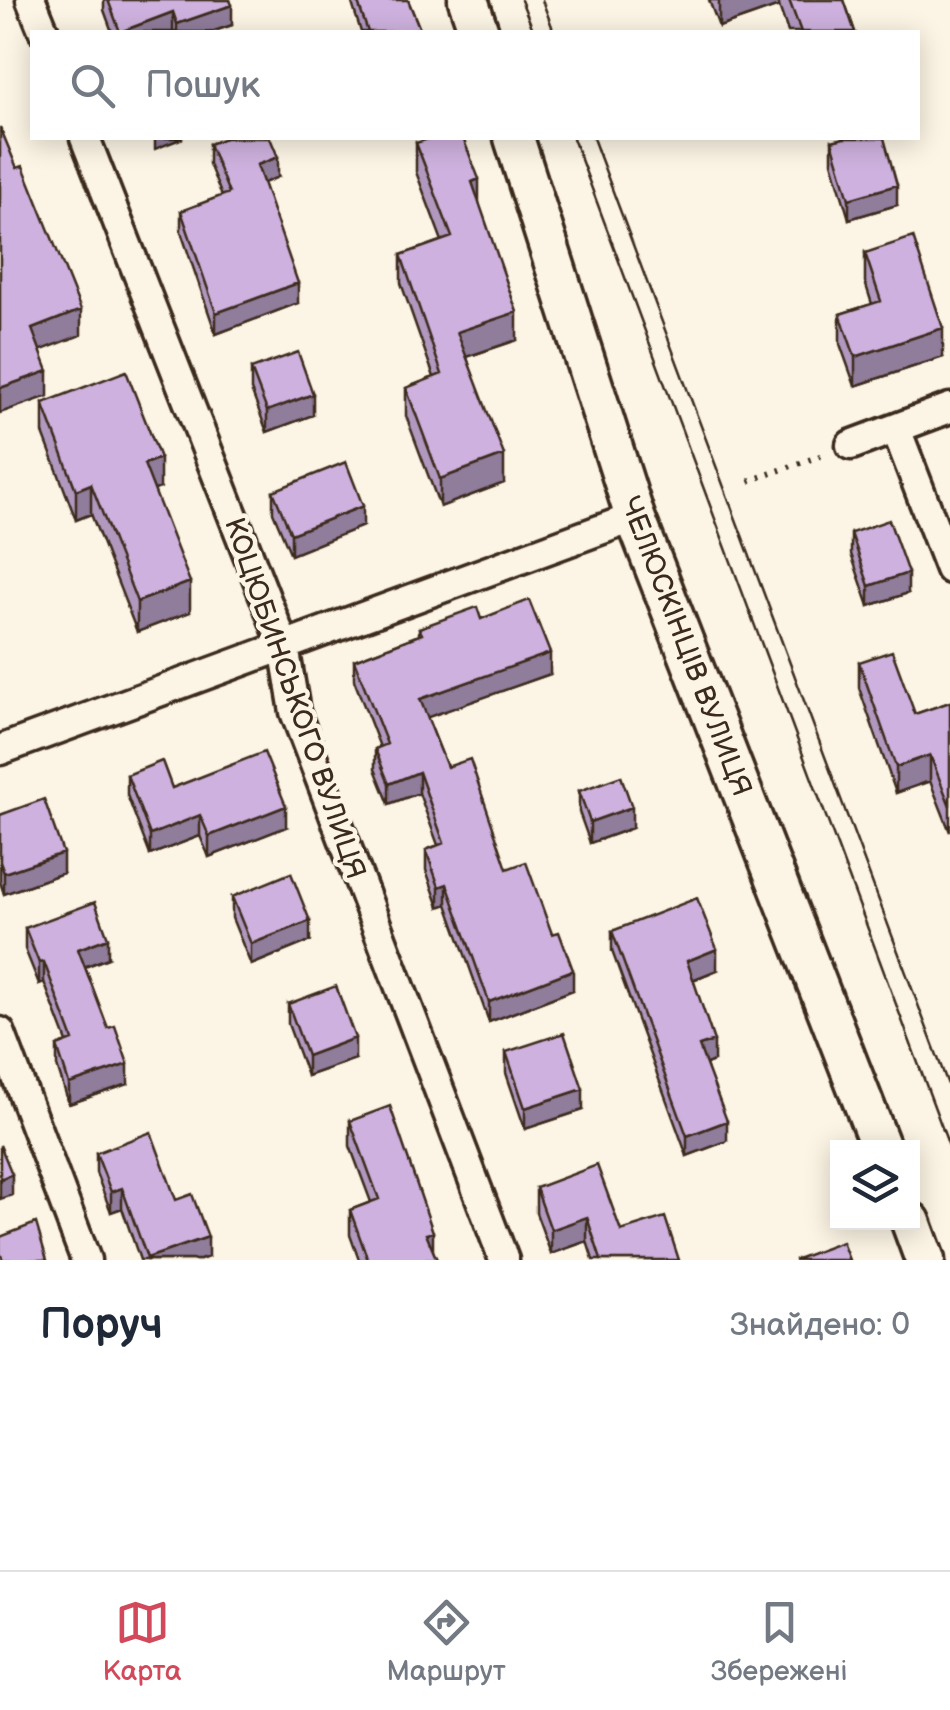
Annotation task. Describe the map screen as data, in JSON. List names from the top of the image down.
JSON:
{
  "streets": {
    "main road": ["ЧЕЛЮСКІНЦІВ ВУЛИЦЯ"],
    "street": ["КОЦЮБИНСЬКОГО ВУЛИЦЯ"]
  },
  "page": {
    "search": "Пошук",
    "heading": ["Поруч", "Знайдено: 0"],
    "nav": ["Карта", "Маршрут", "Збережені"]
  }
}
